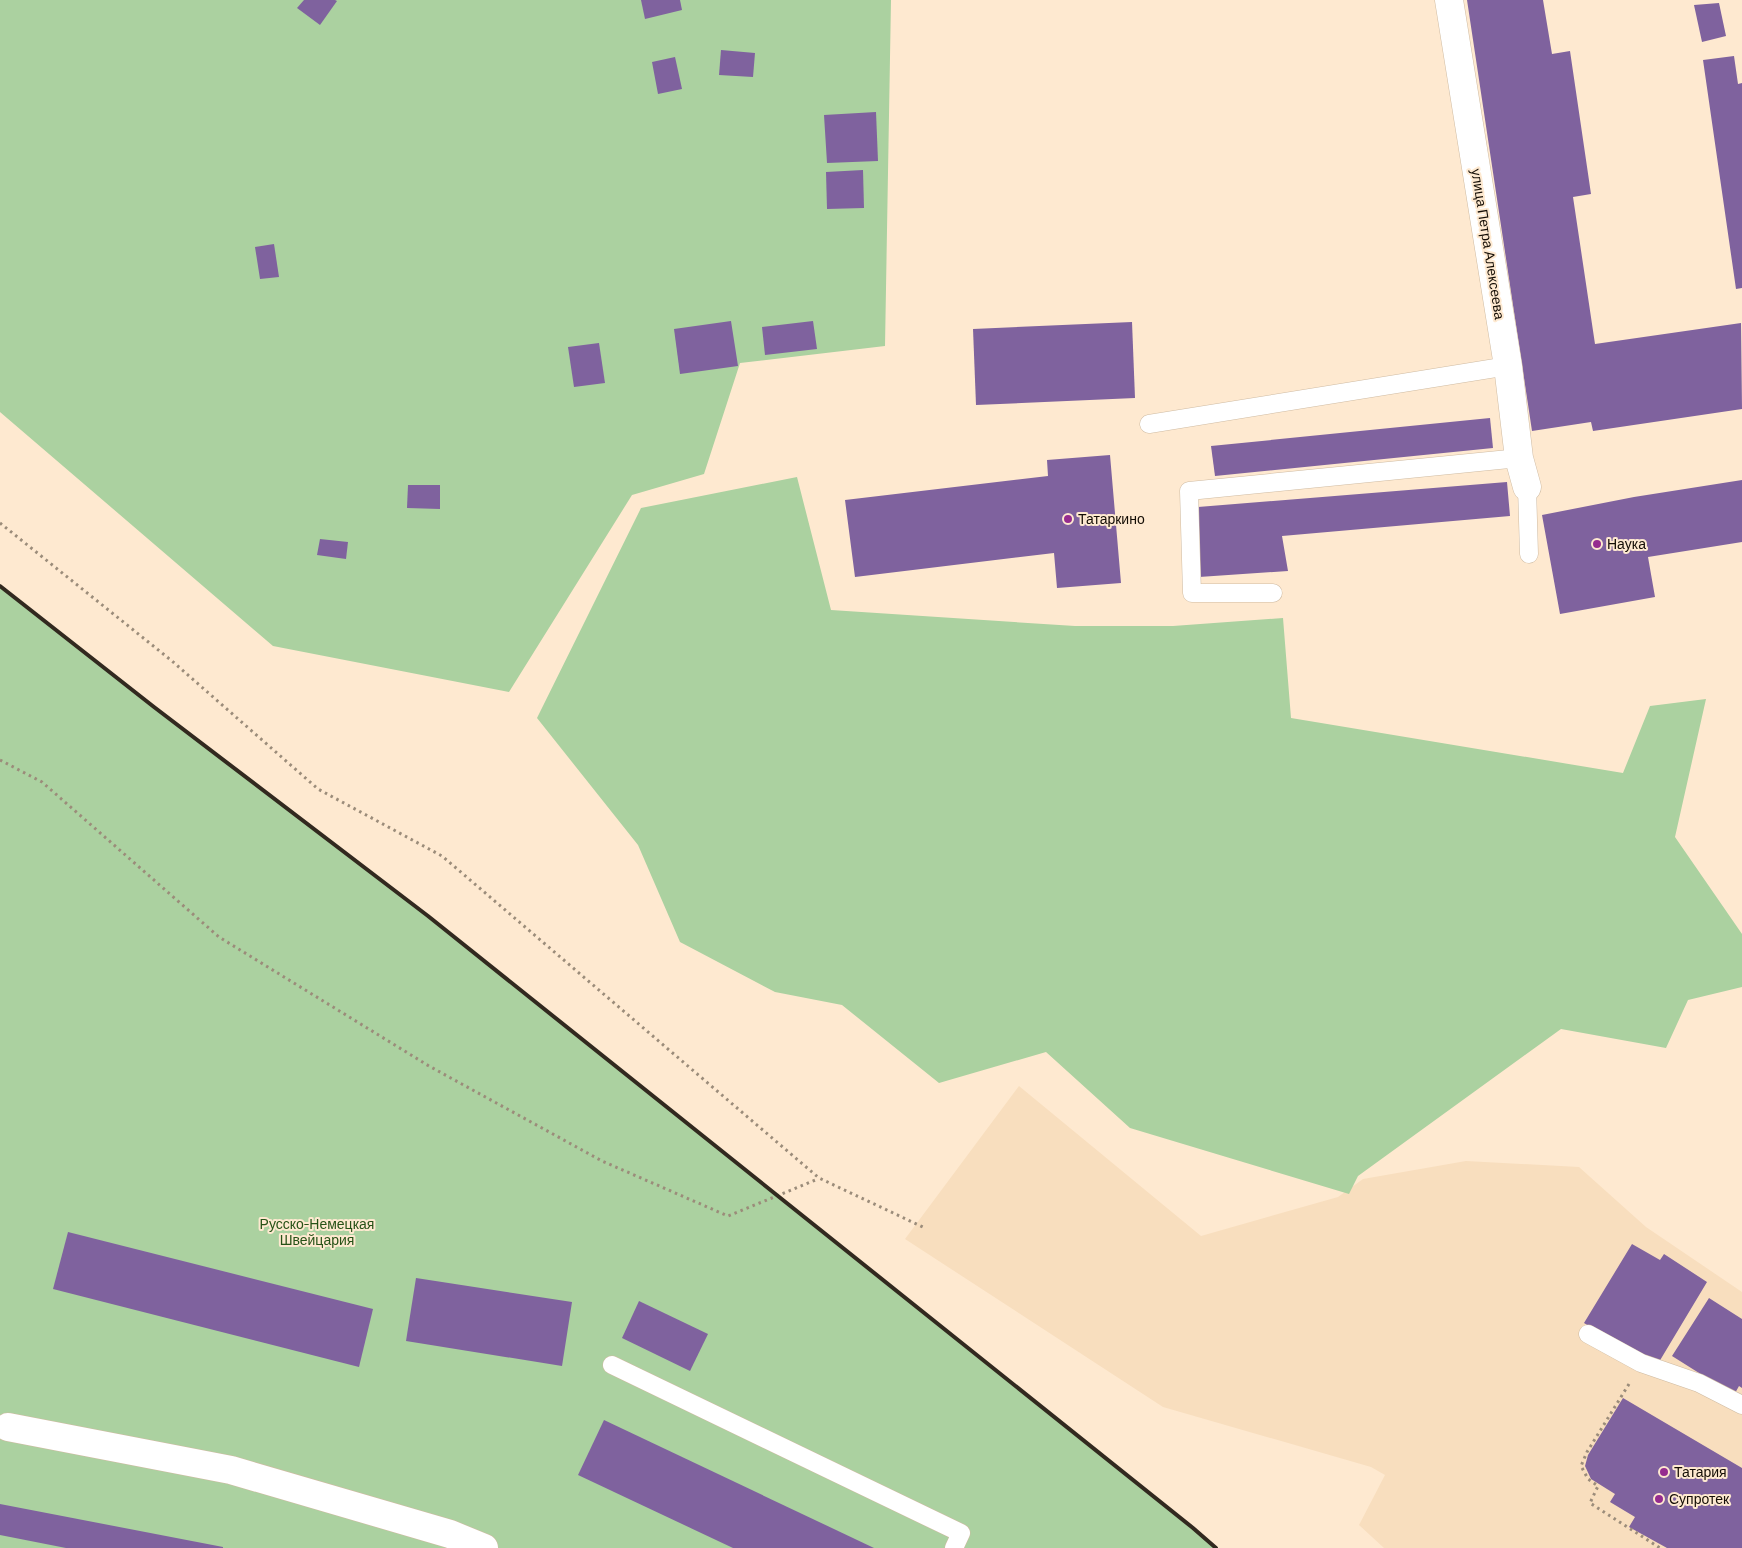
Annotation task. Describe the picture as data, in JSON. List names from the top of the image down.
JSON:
{
  "streets": {
    "street": ["улица Петра Алексеева"]
  },
  "parks": ["Русско-Немецкая Швейцария"],
  "places": [
    "Татаркино",
    "Наука",
    "Татария",
    "Супротек"
  ]
}
